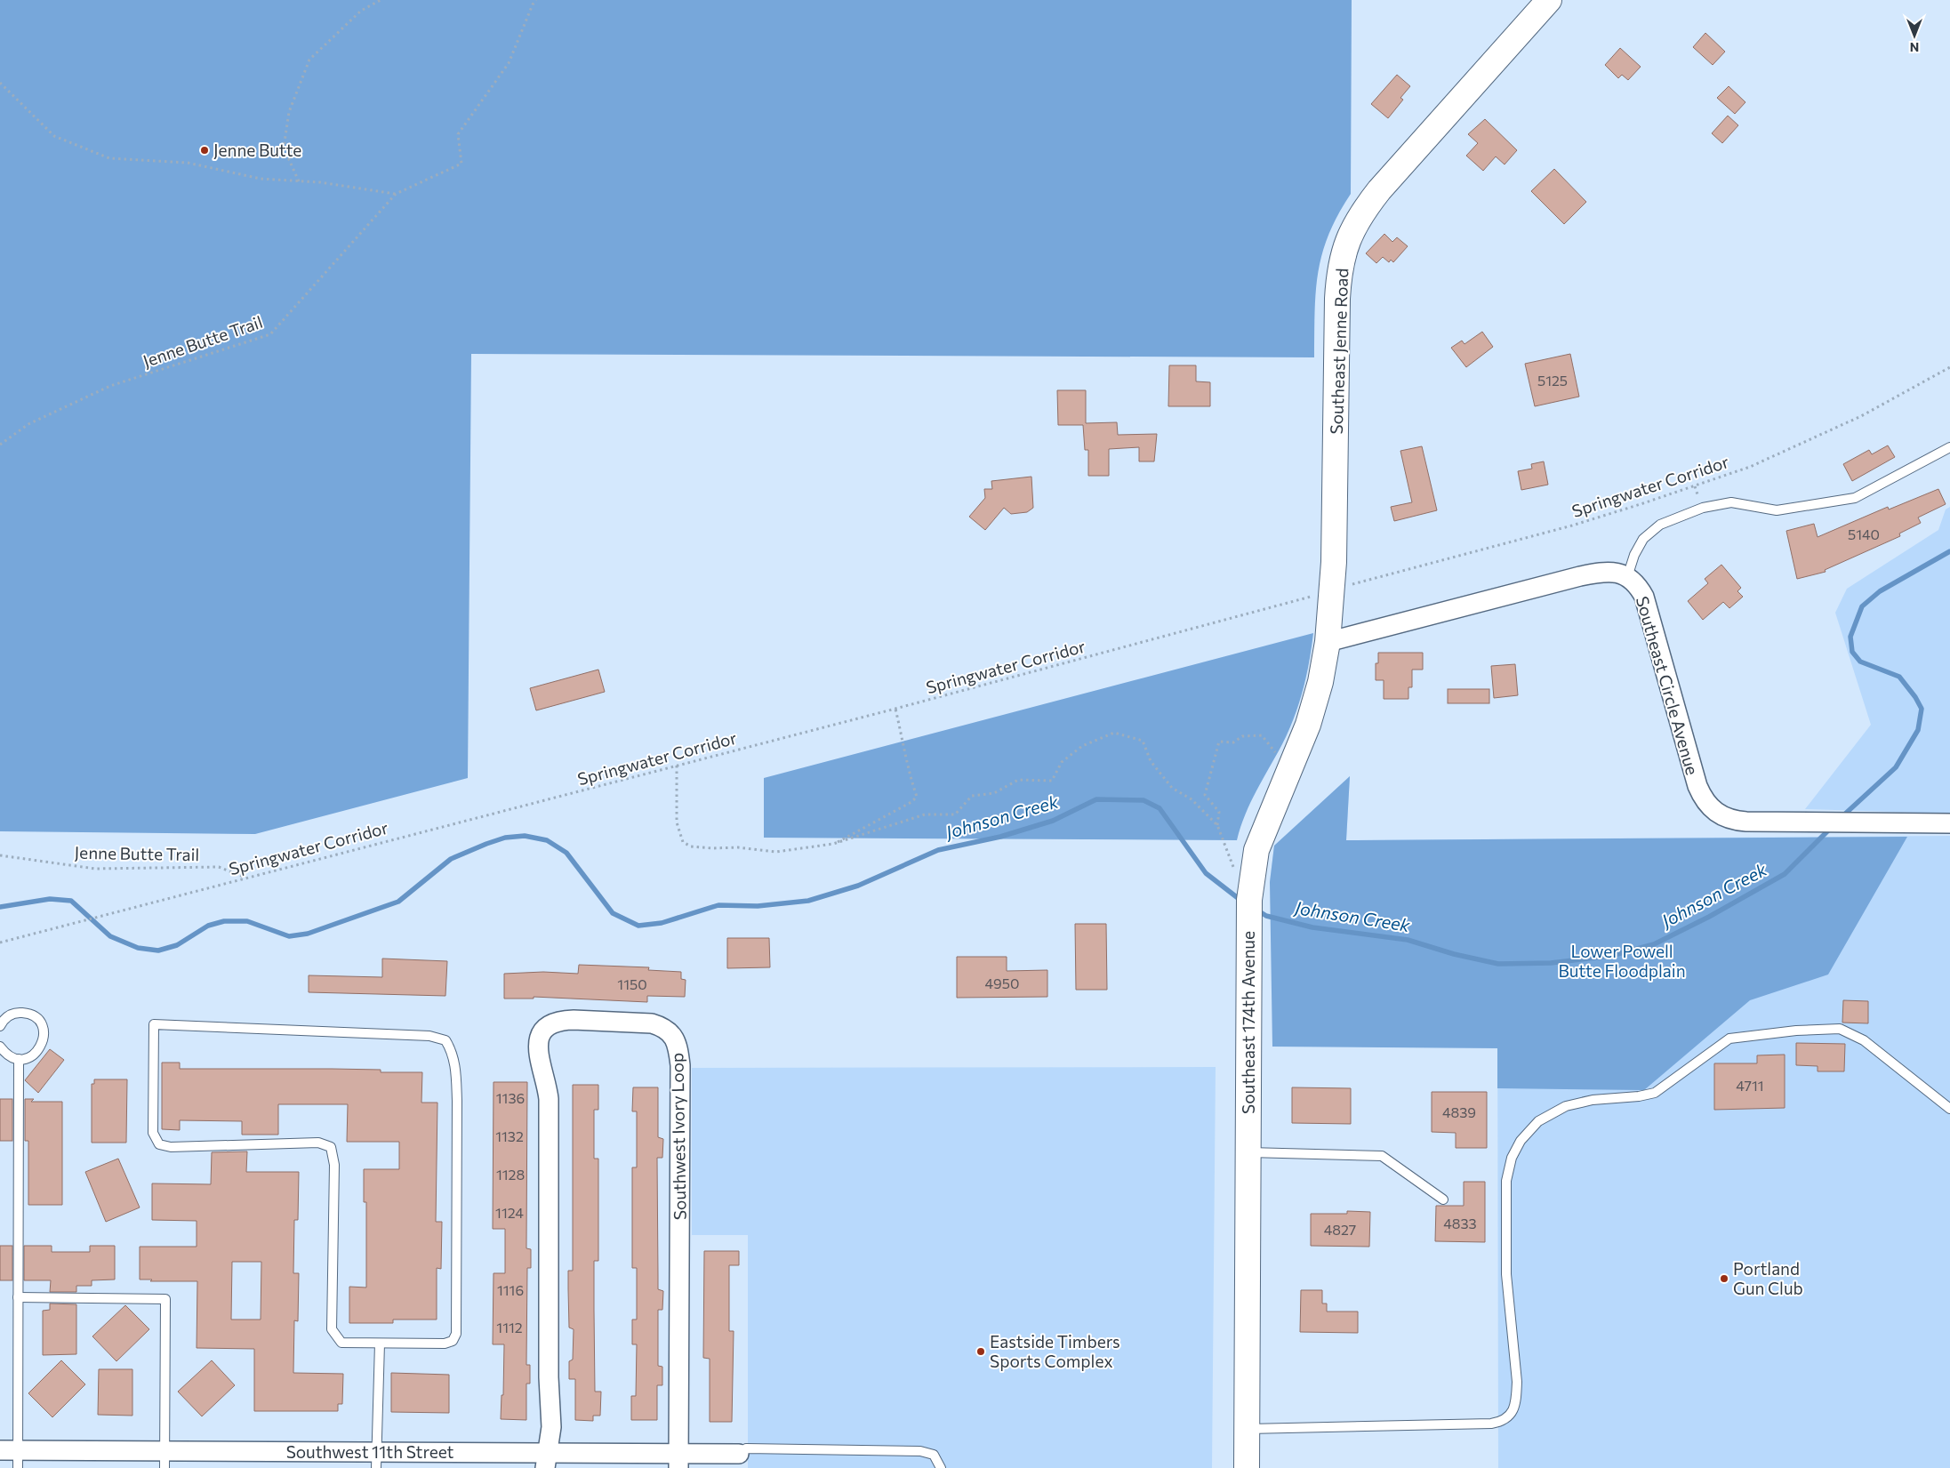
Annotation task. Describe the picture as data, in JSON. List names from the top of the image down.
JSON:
{
  "streets": {
    "main road": ["Southeast Jenne Road", "Southeast 174th Avenue"],
    "street": ["Southeast Circle Avenue", "Southwest Ivory Loop", "Southwest 11th Street"],
    "path": ["Jenne Butte Trail", "Springwater Corridor"]
  },
  "crossings": [
    ["Jenne Butte Trail", "Springwater Corridor"],
    ["Southeast Jenne Road", "Springwater Corridor"],
    ["Southeast Jenne Road", "Southeast 174th Avenue"],
    ["Springwater Corridor", "Southeast 174th Avenue"],
    ["Southeast Circle Avenue", "Southeast 174th Avenue"],
    ["Southwest Ivory Loop", "Southwest 11th Street"]
  ],
  "water": ["Johnson Creek"],
  "parks": ["Lower Powell Butte Floodplain"],
  "places": ["Jenne Butte", "Portland Gun Club", "Eastside Timbers Sports Complex"],
  "house_numbers": [
    "5125",
    "5140",
    "4950",
    "1150",
    "4711",
    "1136",
    "4839",
    "1132",
    "1128",
    "1124",
    "4833",
    "4827",
    "1116",
    "1112"
  ],
  "north": "bottom"
}
